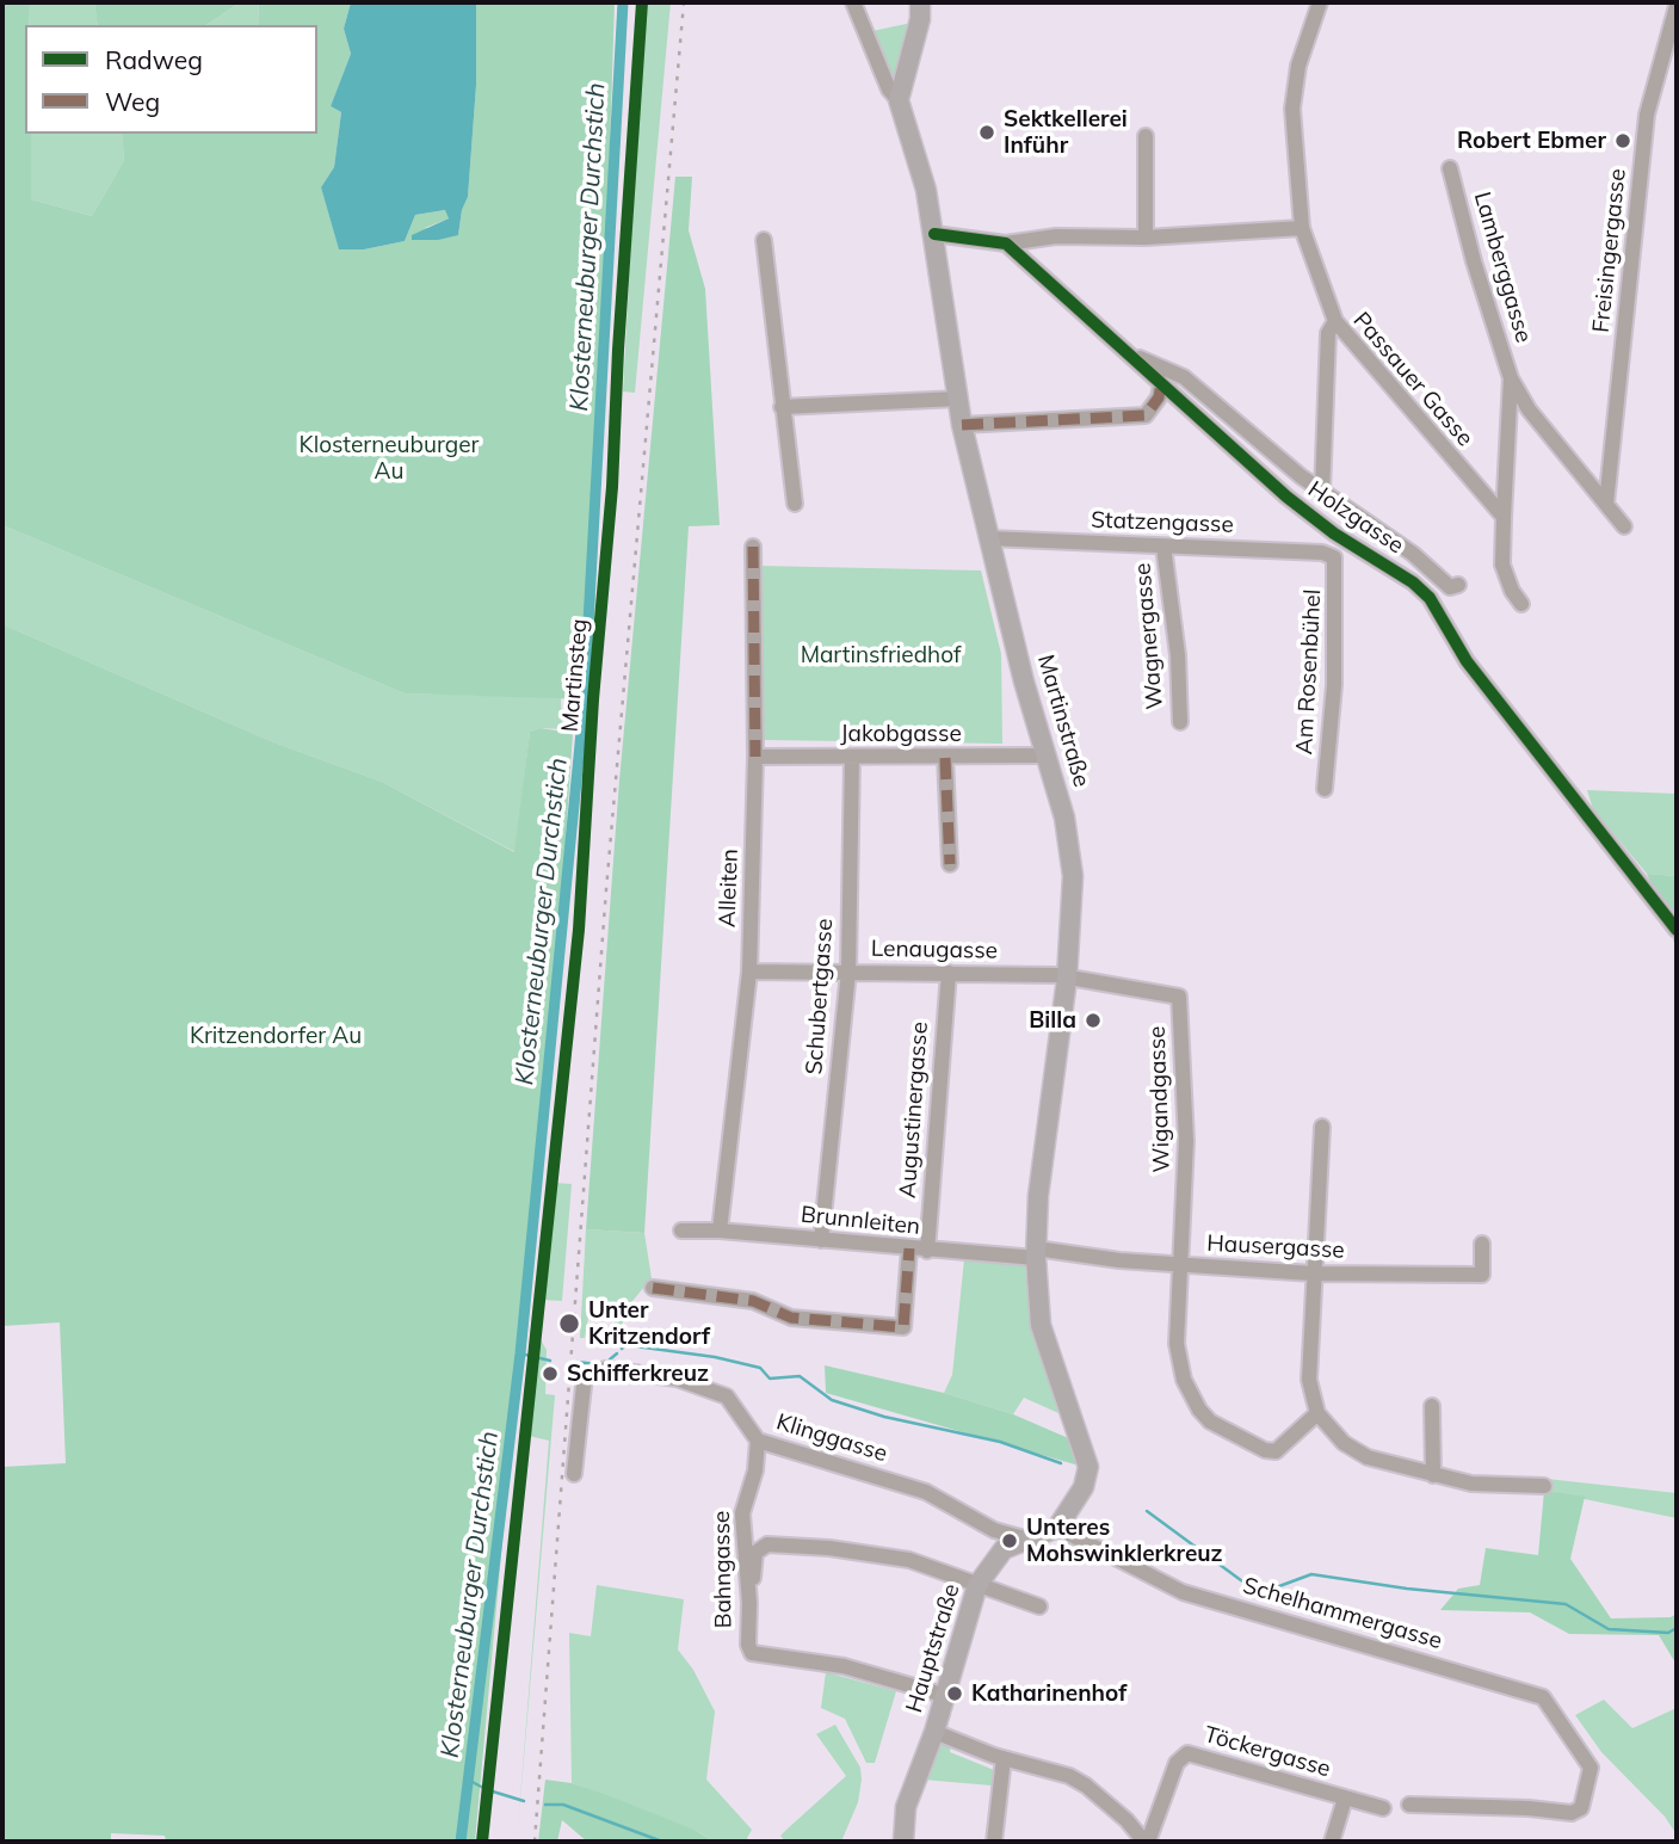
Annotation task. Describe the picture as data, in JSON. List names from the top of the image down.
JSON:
{
  "streets": {
    "main road": ["Martinstraße", "Hauptstraße"],
    "street": [
      "Freisingergasse",
      "Lamberggasse",
      "Passauer Gasse",
      "Holzgasse",
      "Statzengasse",
      "Wagnergasse",
      "Am Rosenbühel",
      "Jakobgasse",
      "Alleiten",
      "Lenaugasse",
      "Schubertgasse",
      "Wigandgasse",
      "Augustinergasse",
      "Brunnleiten",
      "Hausergasse",
      "Klinggasse",
      "Bahngasse",
      "Schelhammergasse",
      "Töckergasse"
    ],
    "cycle path": ["Martinsteg"]
  },
  "crossings": [
    ["Lamberggasse", "Passauer Gasse"],
    ["Passauer Gasse", "Holzgasse"],
    ["Statzengasse", "Wagnergasse"],
    ["Statzengasse", "Am Rosenbühel"],
    ["Statzengasse", "Martinstraße"],
    ["Martinstraße", "Jakobgasse"],
    ["Martinstraße", "Lenaugasse"],
    ["Martinstraße", "Wigandgasse"],
    ["Martinstraße", "Brunnleiten"],
    ["Martinstraße", "Hausergasse"],
    ["Martinstraße", "Schelhammergasse"],
    ["Martinstraße", "Hauptstraße"],
    ["Jakobgasse", "Alleiten"],
    ["Jakobgasse", "Schubertgasse"],
    ["Alleiten", "Lenaugasse"],
    ["Alleiten", "Brunnleiten"],
    ["Lenaugasse", "Schubertgasse"],
    ["Lenaugasse", "Wigandgasse"],
    ["Lenaugasse", "Augustinergasse"],
    ["Schubertgasse", "Brunnleiten"],
    ["Wigandgasse", "Hausergasse"],
    ["Augustinergasse", "Brunnleiten"],
    ["Brunnleiten", "Hausergasse"],
    ["Klinggasse", "Bahngasse"],
    ["Klinggasse", "Hauptstraße"],
    ["Bahngasse", "Hauptstraße"],
    ["Schelhammergasse", "Hauptstraße"]
  ],
  "water": ["Klosterneuburger Durchstich"],
  "parks": ["Klosterneuburger Au", "Martinsfriedhof", "Kritzendorfer Au"],
  "places": [
    "Sektkellerei Inführ",
    "Robert Ebmer",
    "Billa",
    "Unter Kritzendorf",
    "Schifferkreuz",
    "Unteres Mohswinklerkreuz",
    "Katharinenhof"
  ],
  "legend": ["Radweg", "Weg"]
}
